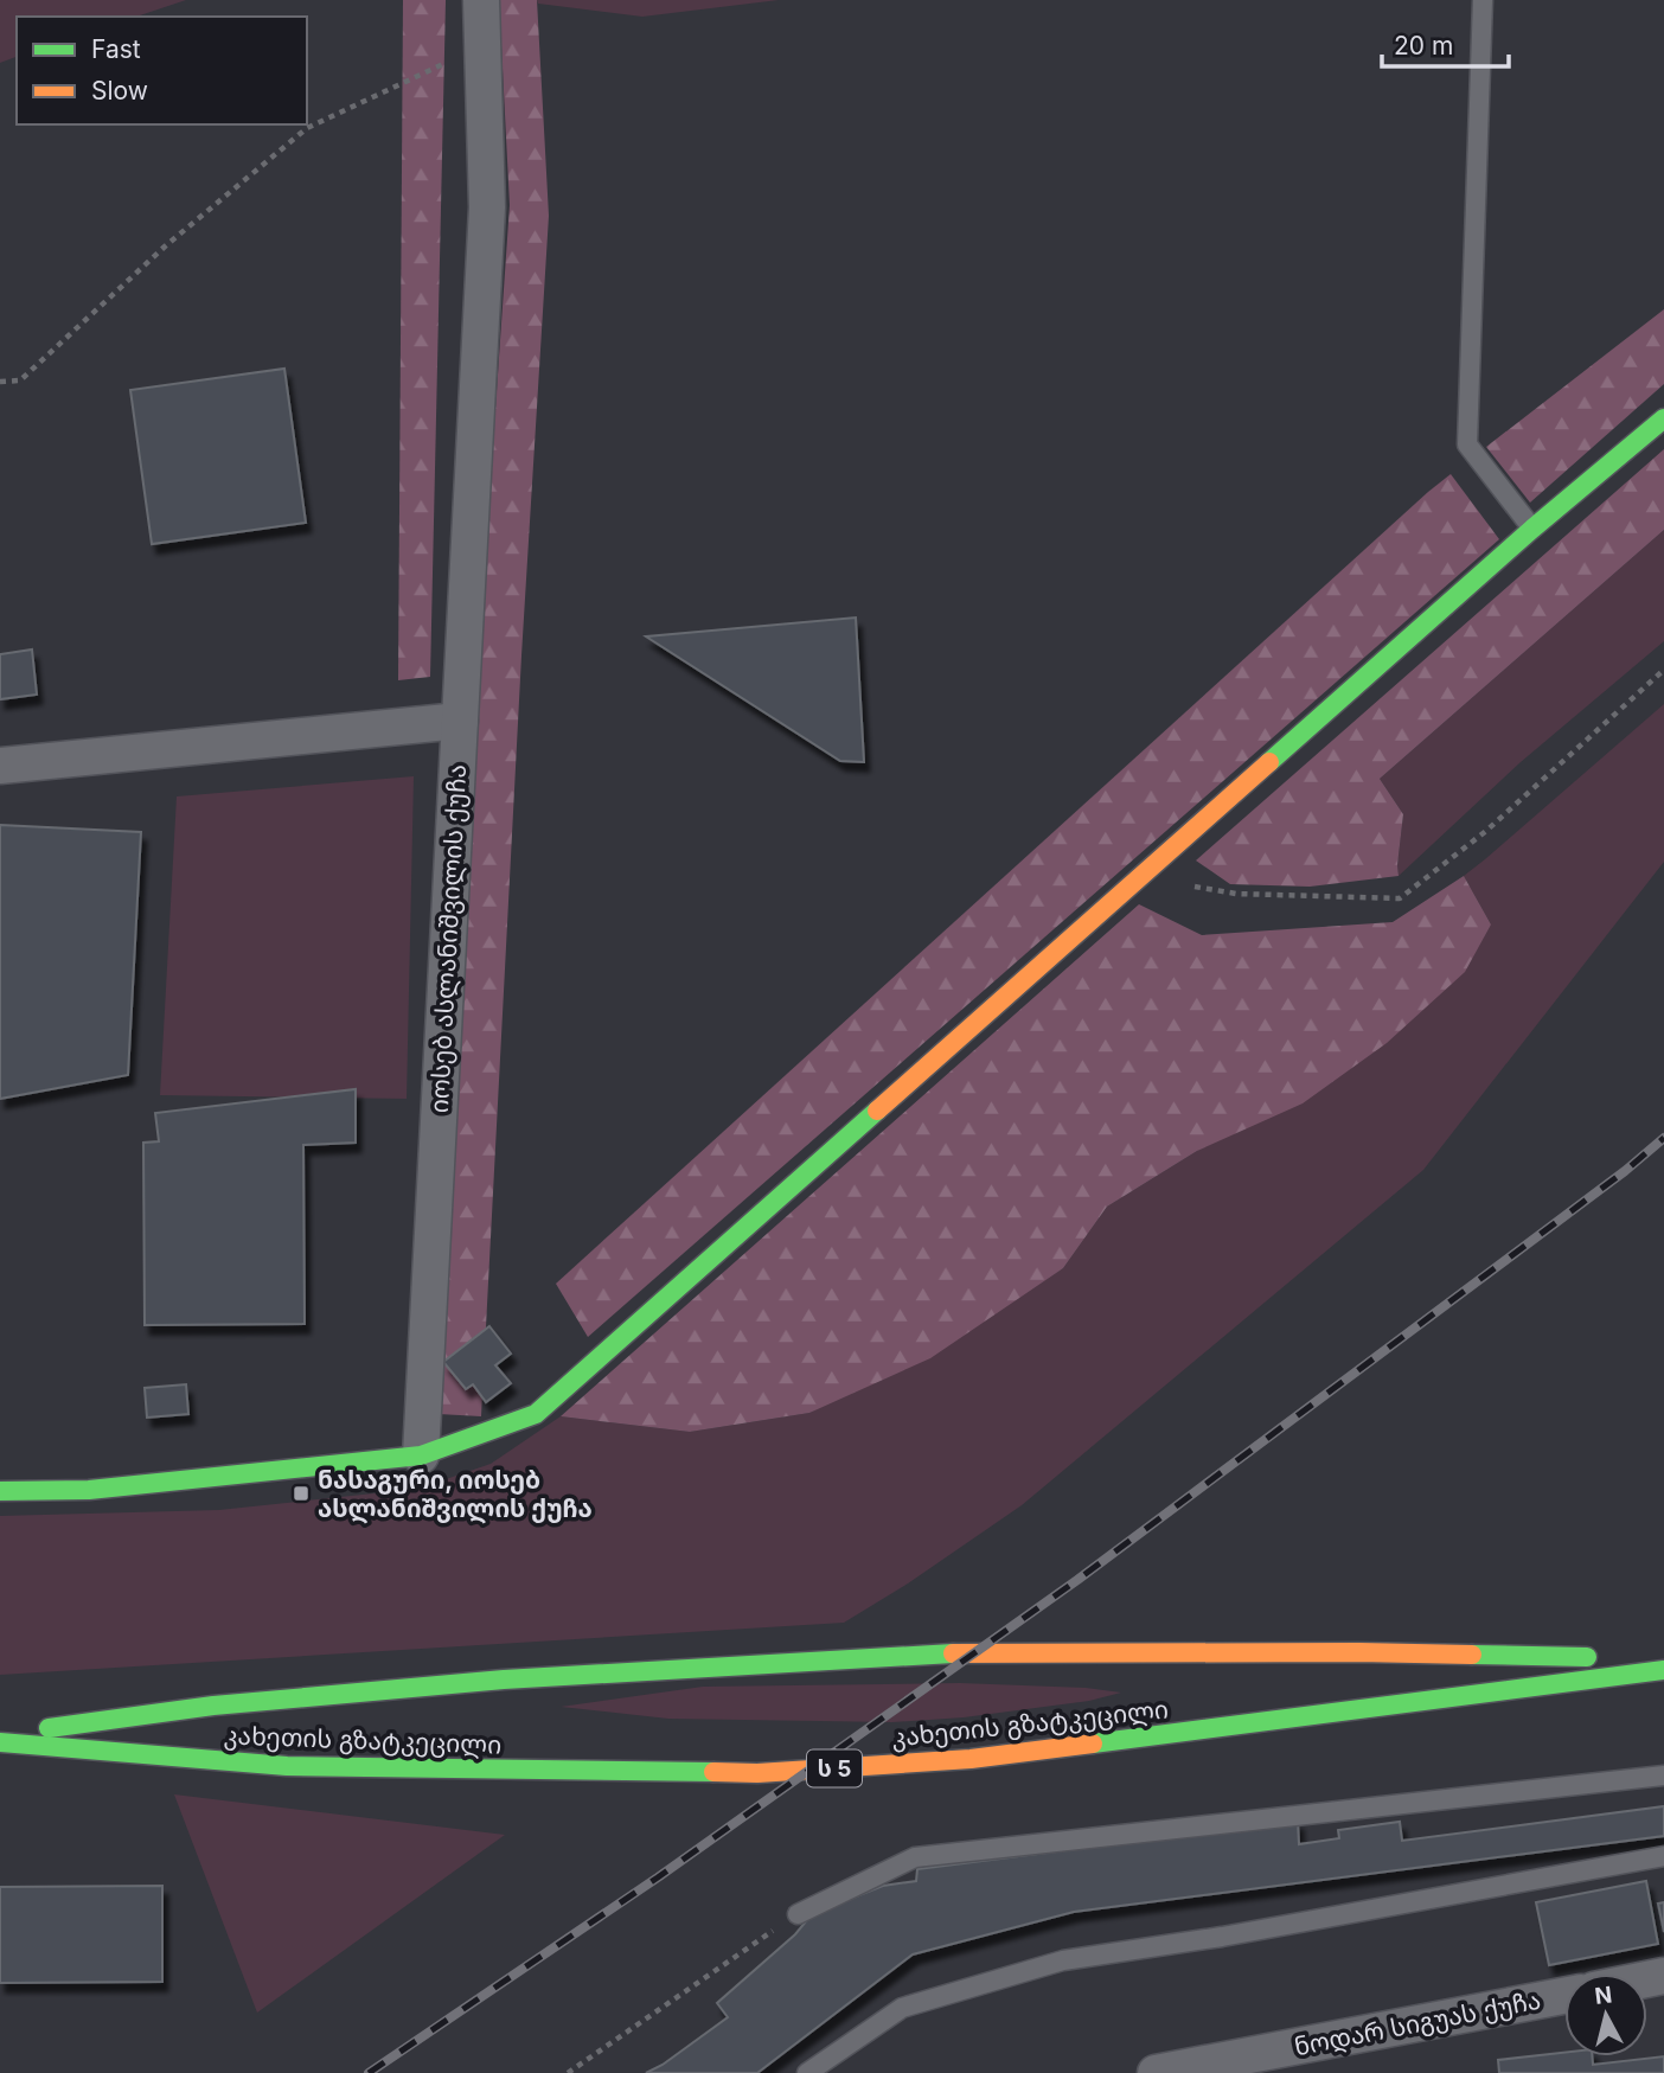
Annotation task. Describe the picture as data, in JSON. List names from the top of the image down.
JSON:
{
  "streets": {
    "main road": ["კახეთის გზატკეცილი", "ს 5"],
    "street": ["იოსებ ასლანიშვილის ქუჩა", "ნოდარ სიგუას ქუჩა"]
  },
  "places": {
    "transit": ["ნასაგური, იოსებ ასლანიშვილის ქუჩა"]
  },
  "legend": ["Fast", "Slow"],
  "scale_bar": "20 m",
  "north": "top"
}
